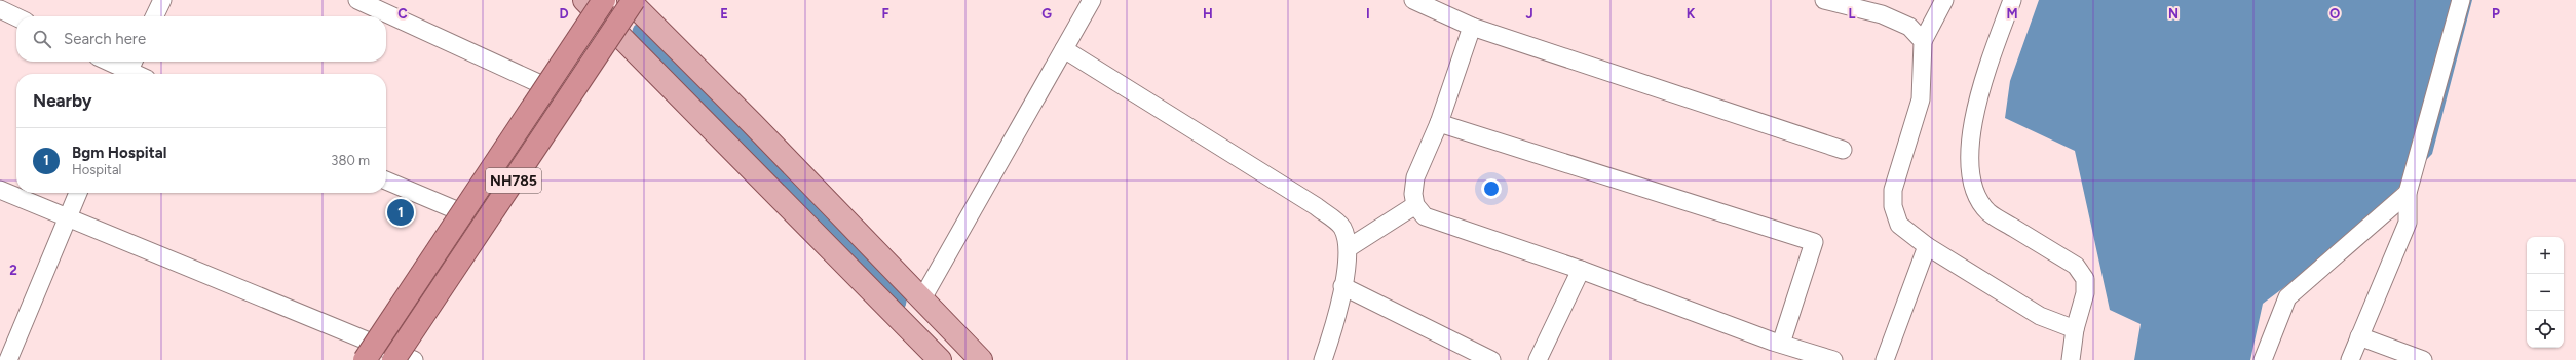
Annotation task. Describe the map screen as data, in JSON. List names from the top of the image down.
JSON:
{
  "streets": {
    "highway": ["NH785"]
  },
  "page": {
    "search": "Search here",
    "heading": "Nearby",
    "list": [
      {
        "mark": "1",
        "name": "Bgm Hospital",
        "note": "Hospital",
        "value": "380 m"
      }
    ],
    "pins": "1",
    "map_buttons": ["+", "−"]
  },
  "grid": {
    "columns": [
      "C",
      "D",
      "E",
      "F",
      "G",
      "H",
      "I",
      "J",
      "K",
      "L",
      "M",
      "N",
      "O",
      "P"
    ],
    "rows": ["2"]
  }
}
